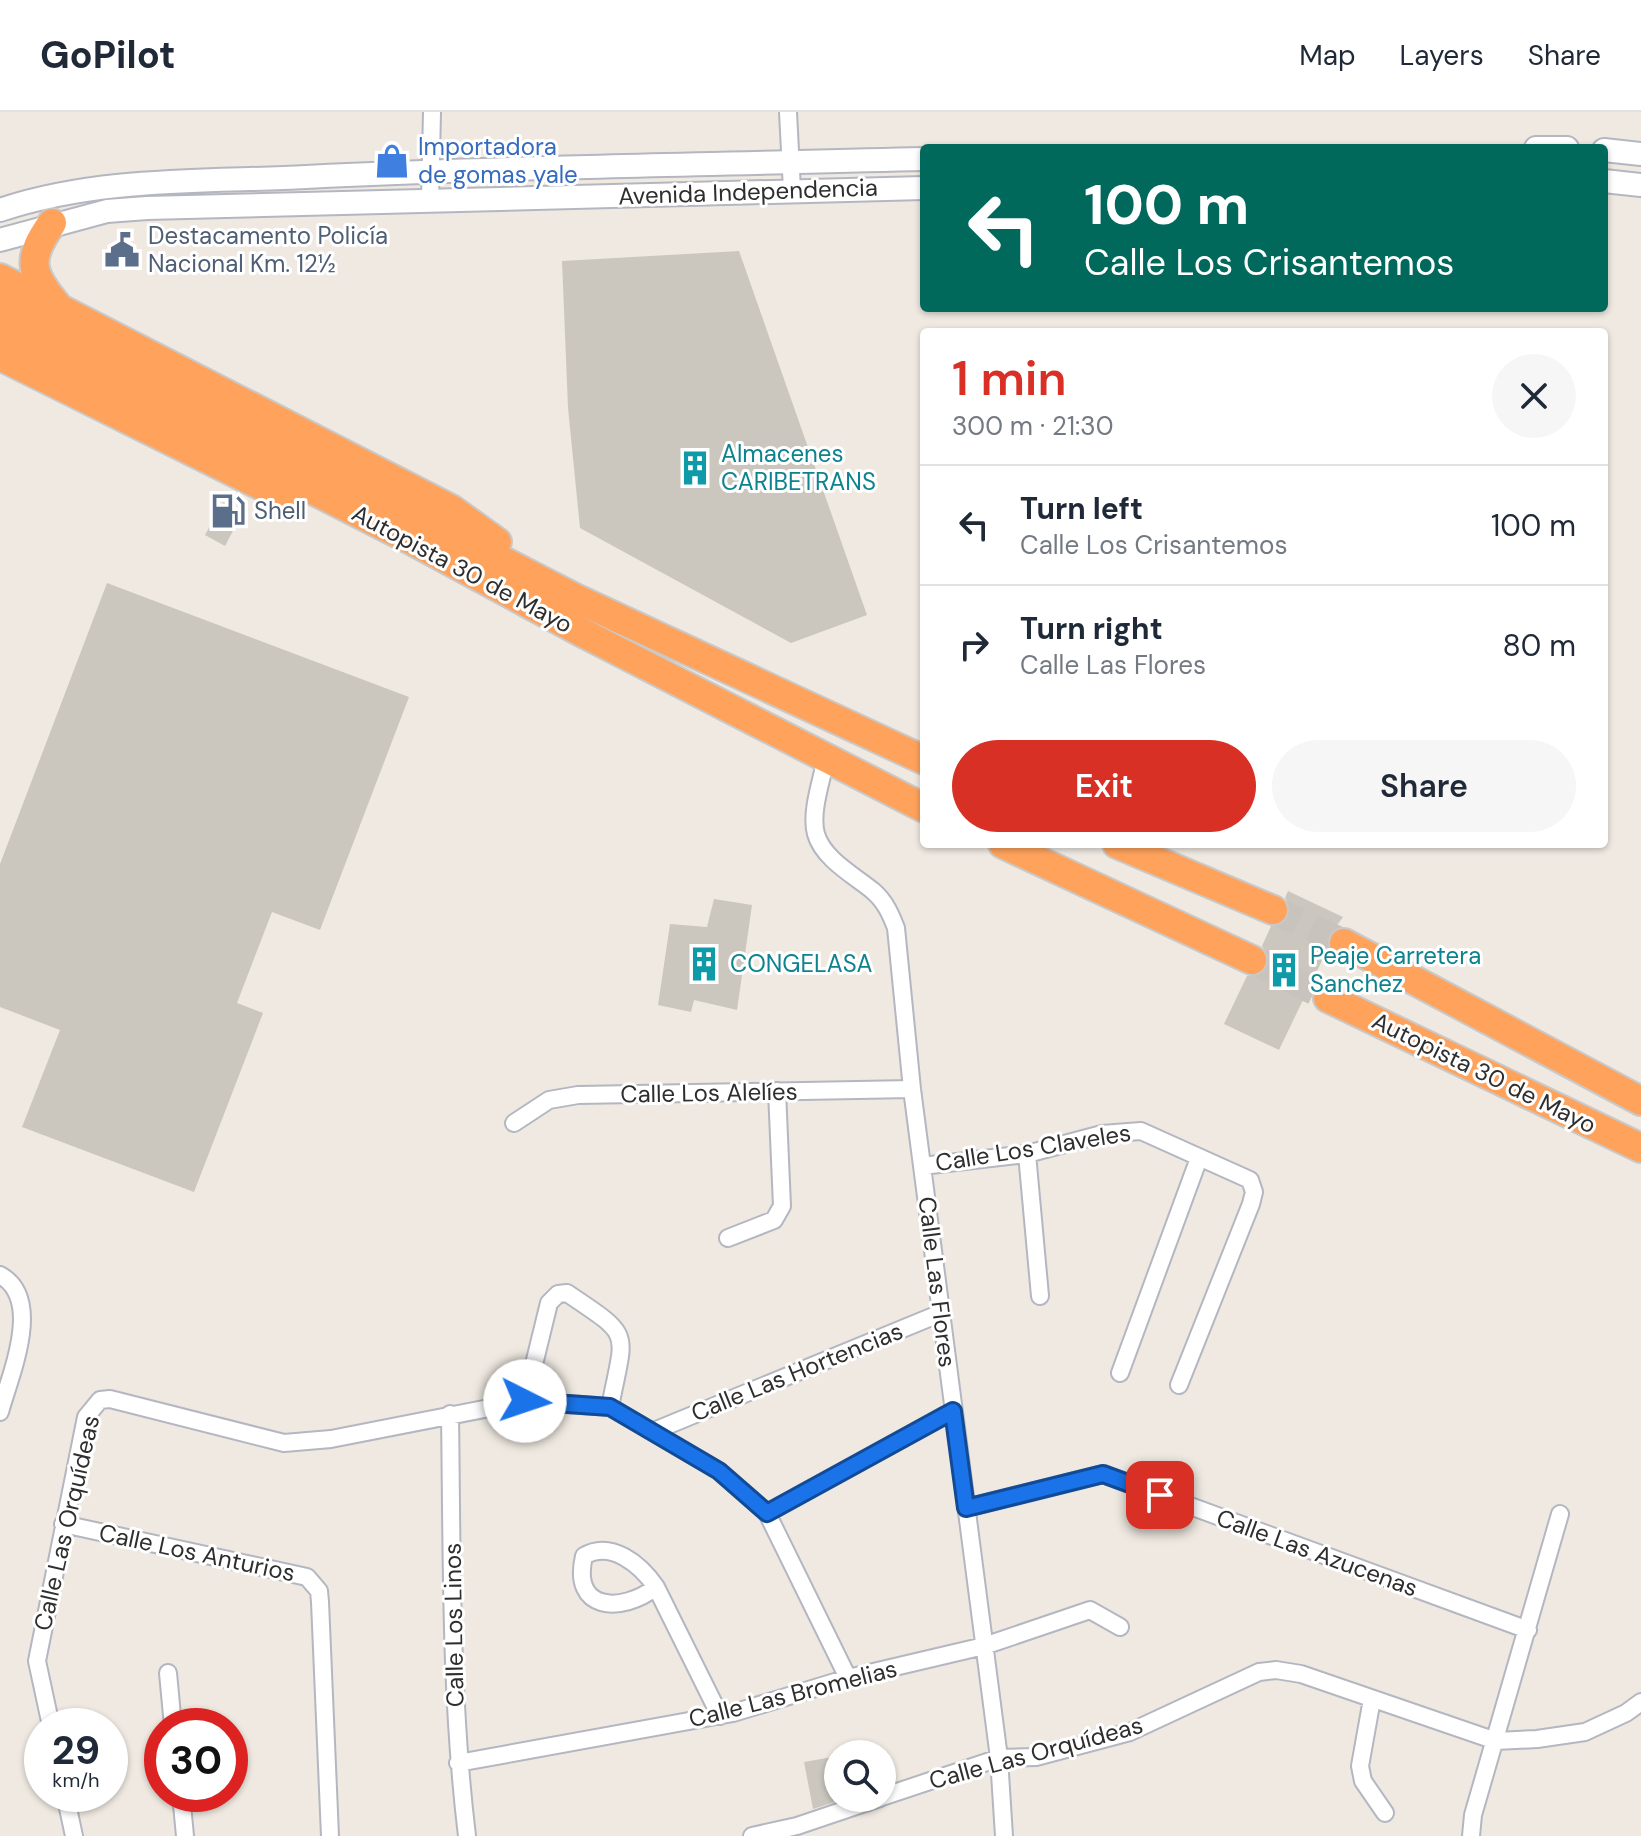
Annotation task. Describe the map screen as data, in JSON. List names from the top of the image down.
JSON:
{
  "streets": {
    "highway": ["Autopista 30 de Mayo"],
    "street": [
      "Avenida Independencia",
      "Calle Los Alelíes",
      "Calle Los Claveles",
      "Calle Las Flores",
      "Calle Las Hortencias",
      "Calle Las Orquídeas",
      "Calle Los Anturios",
      "Calle Las Azucenas",
      "Calle Los Linos",
      "Calle Las Bromelias"
    ]
  },
  "crossings": [
    ["Autopista 30 de Mayo", "Calle Las Flores"],
    ["Calle Los Alelíes", "Calle Las Flores"],
    ["Calle Los Claveles", "Calle Las Flores"],
    ["Calle Las Flores", "Calle Las Hortencias"],
    ["Calle Las Flores", "Calle Las Orquídeas"],
    ["Calle Las Flores", "Calle Las Azucenas"],
    ["Calle Las Flores", "Calle Las Bromelias"],
    ["Calle Las Hortencias", "Calle Las Orquídeas"],
    ["Calle Las Orquídeas", "Calle Los Anturios"],
    ["Calle Las Orquídeas", "Calle Los Linos"],
    ["Calle Las Orquídeas", "Calle Las Bromelias"],
    ["Calle Los Linos", "Calle Las Bromelias"]
  ],
  "places": {
    "shop": ["Importadora de gomas yale"],
    "public building": ["Destacamento Policía Nacional Km. 12½"],
    "building": ["Almacenes CARIBETRANS", "CONGELASA", "Peaje Carretera Sanchez"],
    "fuel station": ["Shell"]
  },
  "page": {
    "header": "GoPilot",
    "nav": ["Map", "Layers", "Share"],
    "turn": ["100 m", "Calle Los Crisantemos"],
    "heading": ["1 min", "300 m · 21:30"],
    "list": [
      {
        "name": "Turn left",
        "note": "Calle Los Crisantemos",
        "value": "100 m"
      },
      {
        "name": "Turn right",
        "note": "Calle Las Flores",
        "value": "80 m"
      }
    ],
    "buttons": ["Exit", "Share"],
    "speed": "29 km/h",
    "limit": "30"
  }
}
